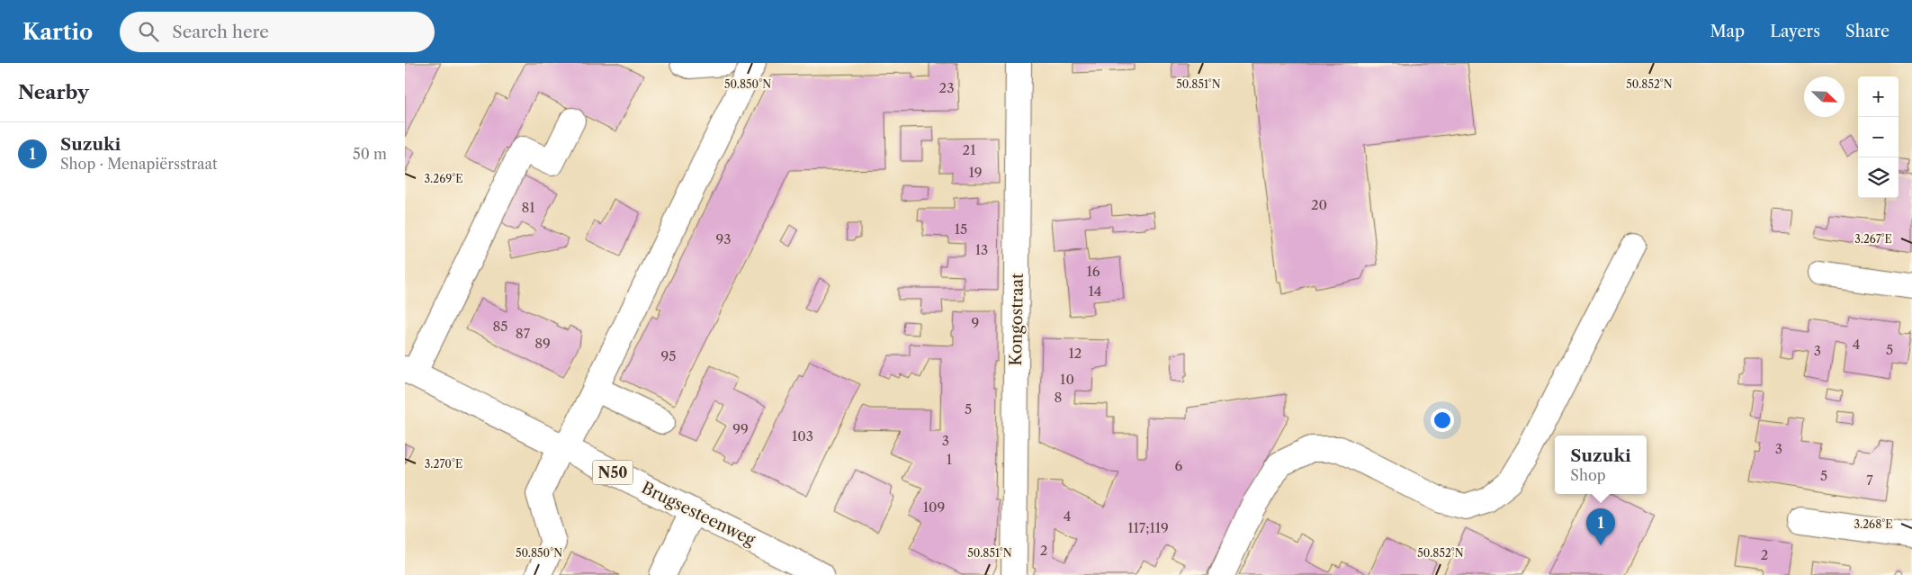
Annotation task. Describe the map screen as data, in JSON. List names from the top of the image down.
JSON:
{
  "streets": {
    "street": ["Kongostraat", "N50", "Brugsesteenweg"]
  },
  "house_numbers": [
    "23",
    "21",
    "19",
    "20",
    "81",
    "15",
    "93",
    "13",
    "16",
    "14",
    "9",
    "85",
    "87",
    "89",
    "4",
    "5",
    "3",
    "12",
    "95",
    "10",
    "8",
    "5",
    "99",
    "103",
    "3",
    "3",
    "1",
    "6",
    "5",
    "7",
    "109",
    "4",
    "117;119",
    "2",
    "2"
  ],
  "north": "bottom right",
  "page": {
    "header": "Kartio",
    "search": "Search here",
    "nav": ["Map", "Layers", "Share"],
    "heading": "Nearby",
    "map_buttons": ["+", "−"],
    "list": [
      {
        "mark": "1",
        "name": "Suzuki",
        "note": "Shop · Menapiërsstraat",
        "value": "50 m"
      }
    ],
    "popup": ["Suzuki", "Shop"],
    "pins": "1"
  },
  "coordinates": [
    "50.850°N",
    "50.851°N",
    "50.852°N",
    "3.269°E",
    "3.267°E",
    "3.270°E",
    "3.268°E"
  ]
}
